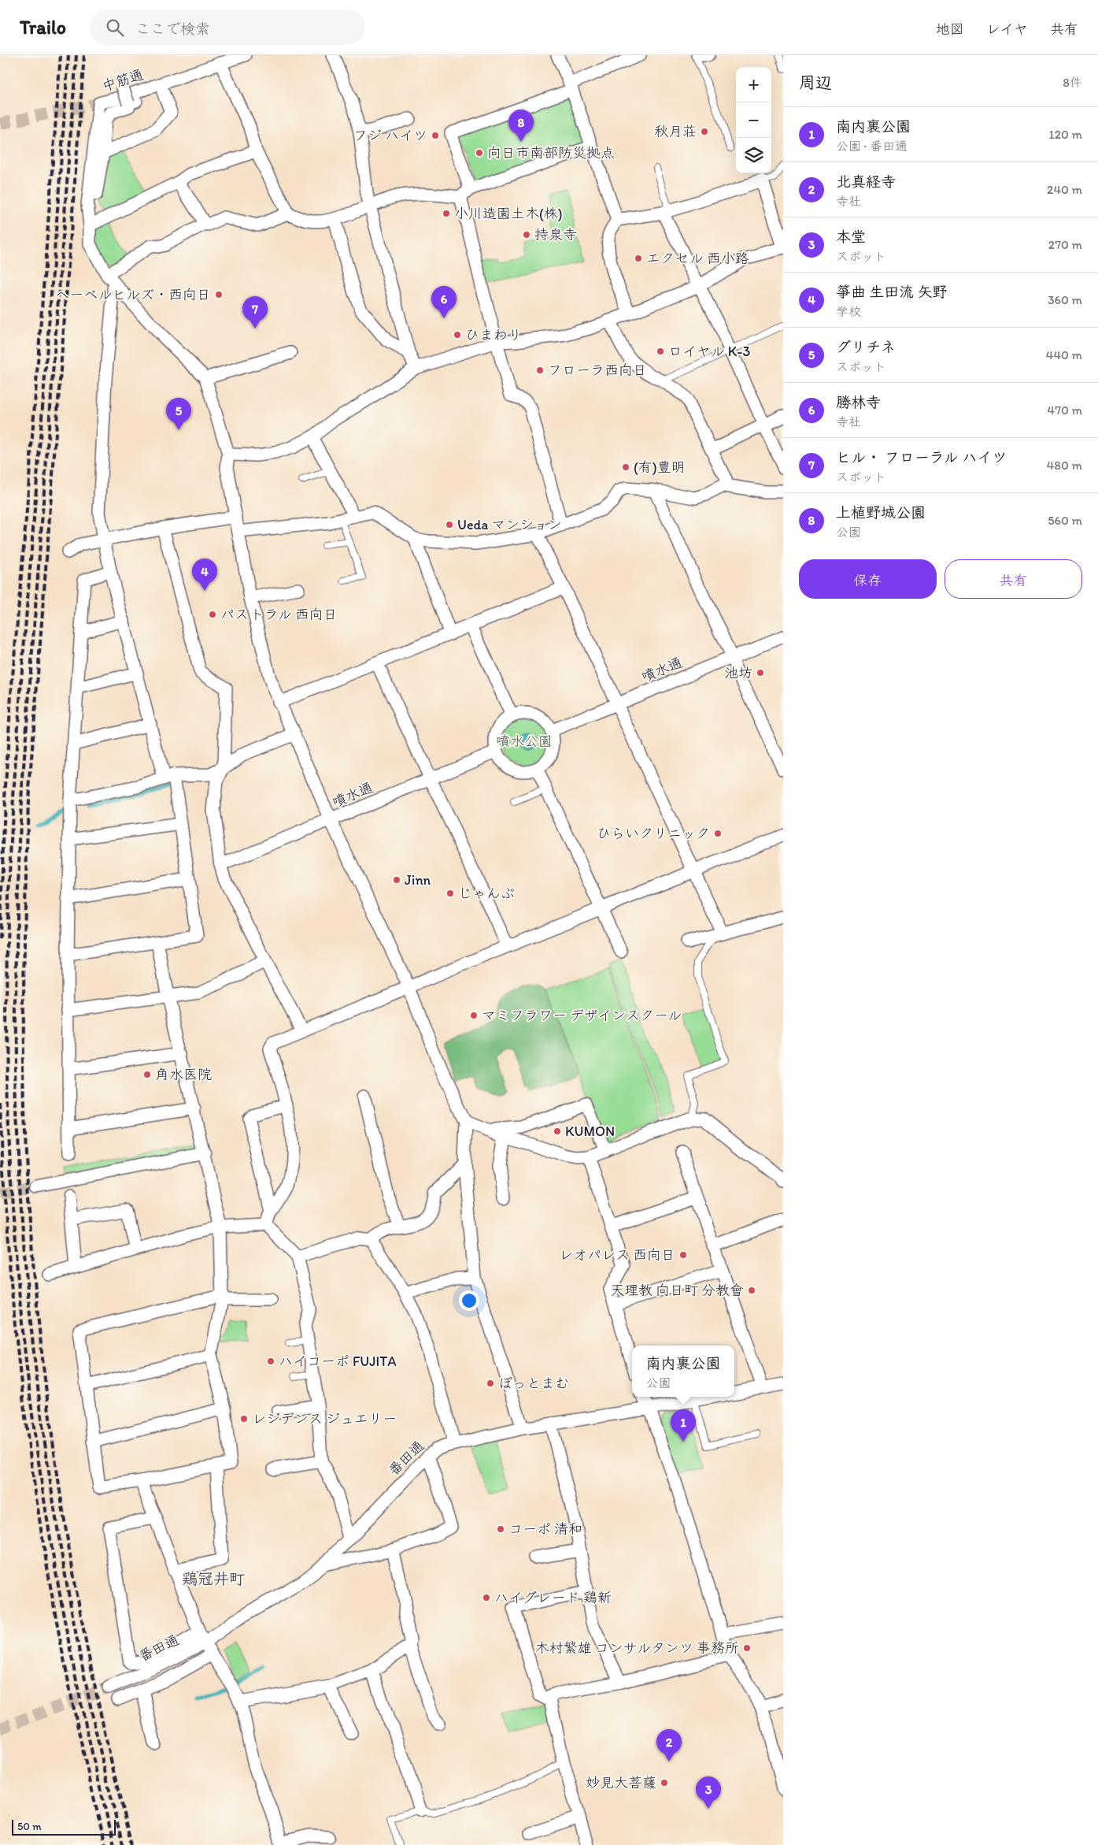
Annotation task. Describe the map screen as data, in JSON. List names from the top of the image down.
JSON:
{
  "streets": {
    "street": ["中筋通", "噴水通", "番田通"]
  },
  "districts": ["鶏冠井町"],
  "parks": ["噴水公園"],
  "places": [
    "秋月荘",
    "フジ ハイツ",
    "向日市南部防災拠点",
    "小川造園土木(株)",
    "持泉寺",
    "エクセル 西小路",
    "ヘーベルヒルズ・西向日",
    "ひまわり",
    "ロイヤル K-3",
    "フローラ西向日",
    "(有)豊明",
    "Ueda マンション",
    "パストラル 西向日",
    "池坊",
    "ひらいクリニック",
    "Jinn",
    "じゃんぷ",
    "マミフラワー デザインスクール",
    "角水医院",
    "KUMON",
    "レオパレス 西向日",
    "天理教 向日町 分教會",
    "ハイコーポ FUJITA",
    "ぽっとまむ",
    "レジデンス ジュエリー",
    "コーポ 清和",
    "ハイグレード 鶏新",
    "木村繁雄 コンサルタンツ 事務所",
    "妙見大菩薩"
  ],
  "scale_bar": "50 m",
  "page": {
    "header": "Trailo",
    "search": "ここで検索",
    "nav": ["地図", "レイヤ", "共有"],
    "heading": ["周辺", "8件"],
    "map_buttons": ["+", "−"],
    "list": [
      {
        "mark": "1",
        "name": "南内裏公園",
        "note": "公園 · 番田通",
        "value": "120 m"
      },
      {
        "mark": "2",
        "name": "北真経寺",
        "note": "寺社",
        "value": "240 m"
      },
      {
        "mark": "3",
        "name": "本堂",
        "note": "スポット",
        "value": "270 m"
      },
      {
        "mark": "4",
        "name": "箏曲 生田流 矢野",
        "note": "学校",
        "value": "360 m"
      },
      {
        "mark": "5",
        "name": "グリチネ",
        "note": "スポット",
        "value": "440 m"
      },
      {
        "mark": "6",
        "name": "勝林寺",
        "note": "寺社",
        "value": "470 m"
      },
      {
        "mark": "7",
        "name": "ヒル・ フローラル ハイツ",
        "note": "スポット",
        "value": "480 m"
      },
      {
        "mark": "8",
        "name": "上植野城公園",
        "note": "公園",
        "value": "560 m"
      }
    ],
    "pins": [
      "8",
      "6",
      "7",
      "5",
      "4",
      "1",
      "2",
      "3"
    ],
    "buttons": ["保存", "共有"],
    "popup": ["南内裏公園", "公園"],
    "scale": "50 m"
  }
}
